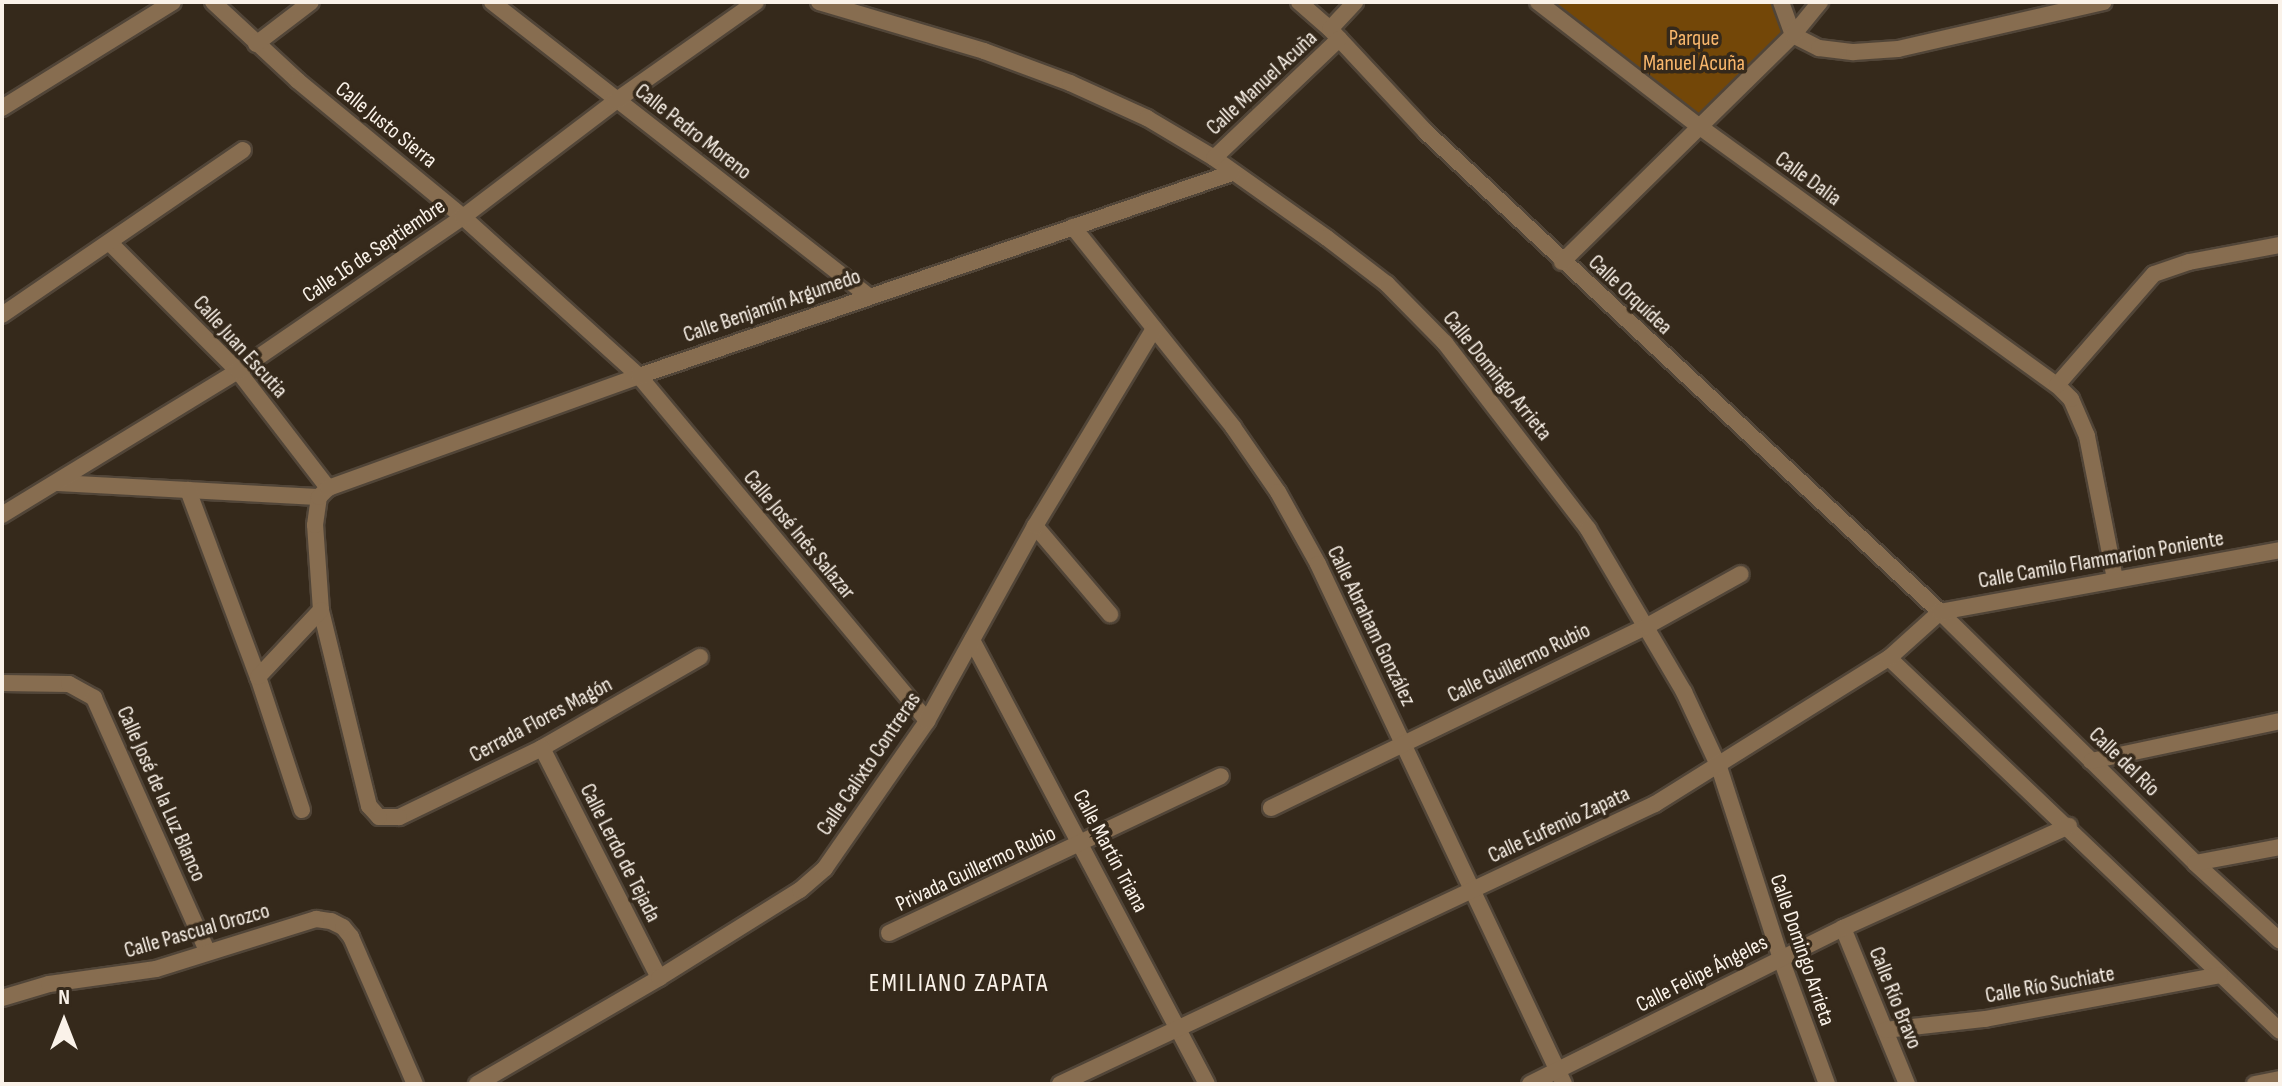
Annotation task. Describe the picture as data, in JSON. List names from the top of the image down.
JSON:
{
  "streets": {
    "street": [
      "Calle Manuel Acuña",
      "Calle Justo Sierra",
      "Calle Pedro Moreno",
      "Calle Dalia",
      "Calle 16 de Septiembre",
      "Calle Orquídea",
      "Calle Benjamín Argumedo",
      "Calle Juan Escutia",
      "Calle Domingo Arrieta",
      "Calle José Inés Salazar",
      "Calle Camilo Flammarion Poniente",
      "Calle Abraham González",
      "Calle Guillermo Rubio",
      "Cerrada Flores Magón",
      "Calle del Río",
      "Calle Calixto Contreras",
      "Calle José de la Luz Blanco",
      "Calle Eufemio Zapata",
      "Calle Martín Triana",
      "Calle Lerdo de Tejada",
      "Privada Guillermo Rubio",
      "Calle Pascual Orozco",
      "Calle Felipe Ángeles",
      "Calle Río Suchiate",
      "Calle Río Bravo"
    ]
  },
  "crossings": [
    ["Calle Manuel Acuña", "Calle Orquídea"],
    ["Calle Manuel Acuña", "Calle Domingo Arrieta"],
    ["Calle Justo Sierra", "Calle 16 de Septiembre"],
    ["Calle Justo Sierra", "Calle Benjamín Argumedo"],
    ["Calle Justo Sierra", "Calle José Inés Salazar"],
    ["Calle Pedro Moreno", "Calle 16 de Septiembre"],
    ["Calle Pedro Moreno", "Calle Benjamín Argumedo"],
    ["Calle Dalia", "Calle Camilo Flammarion Poniente"],
    ["Calle 16 de Septiembre", "Calle Juan Escutia"],
    ["Calle Orquídea", "Calle Camilo Flammarion Poniente"],
    ["Calle Orquídea", "Calle del Río"],
    ["Calle Orquídea", "Calle Eufemio Zapata"],
    ["Calle Benjamín Argumedo", "Calle Juan Escutia"],
    ["Calle Benjamín Argumedo", "Calle Domingo Arrieta"],
    ["Calle Benjamín Argumedo", "Calle José Inés Salazar"],
    ["Calle Benjamín Argumedo", "Calle Abraham González"],
    ["Calle Domingo Arrieta", "Calle Guillermo Rubio"],
    ["Calle Domingo Arrieta", "Calle Eufemio Zapata"],
    ["Calle Domingo Arrieta", "Calle Felipe Ángeles"],
    ["Calle José Inés Salazar", "Calle Calixto Contreras"],
    ["Calle Camilo Flammarion Poniente", "Calle del Río"],
    ["Calle Camilo Flammarion Poniente", "Calle Eufemio Zapata"],
    ["Calle Abraham González", "Calle Guillermo Rubio"],
    ["Calle Abraham González", "Calle Calixto Contreras"],
    ["Calle Abraham González", "Calle Eufemio Zapata"],
    ["Calle Abraham González", "Calle Felipe Ángeles"],
    ["Cerrada Flores Magón", "Calle Lerdo de Tejada"],
    ["Calle del Río", "Calle Eufemio Zapata"],
    ["Calle Calixto Contreras", "Calle Martín Triana"],
    ["Calle Calixto Contreras", "Calle Lerdo de Tejada"],
    ["Calle José de la Luz Blanco", "Calle Pascual Orozco"],
    ["Calle Eufemio Zapata", "Calle Martín Triana"],
    ["Calle Martín Triana", "Privada Guillermo Rubio"],
    ["Calle Felipe Ángeles", "Calle Río Bravo"],
    ["Calle Río Suchiate", "Calle Río Bravo"]
  ],
  "districts": ["EMILIANO ZAPATA"],
  "parks": ["Parque Manuel Acuña"],
  "north": "top"
}
